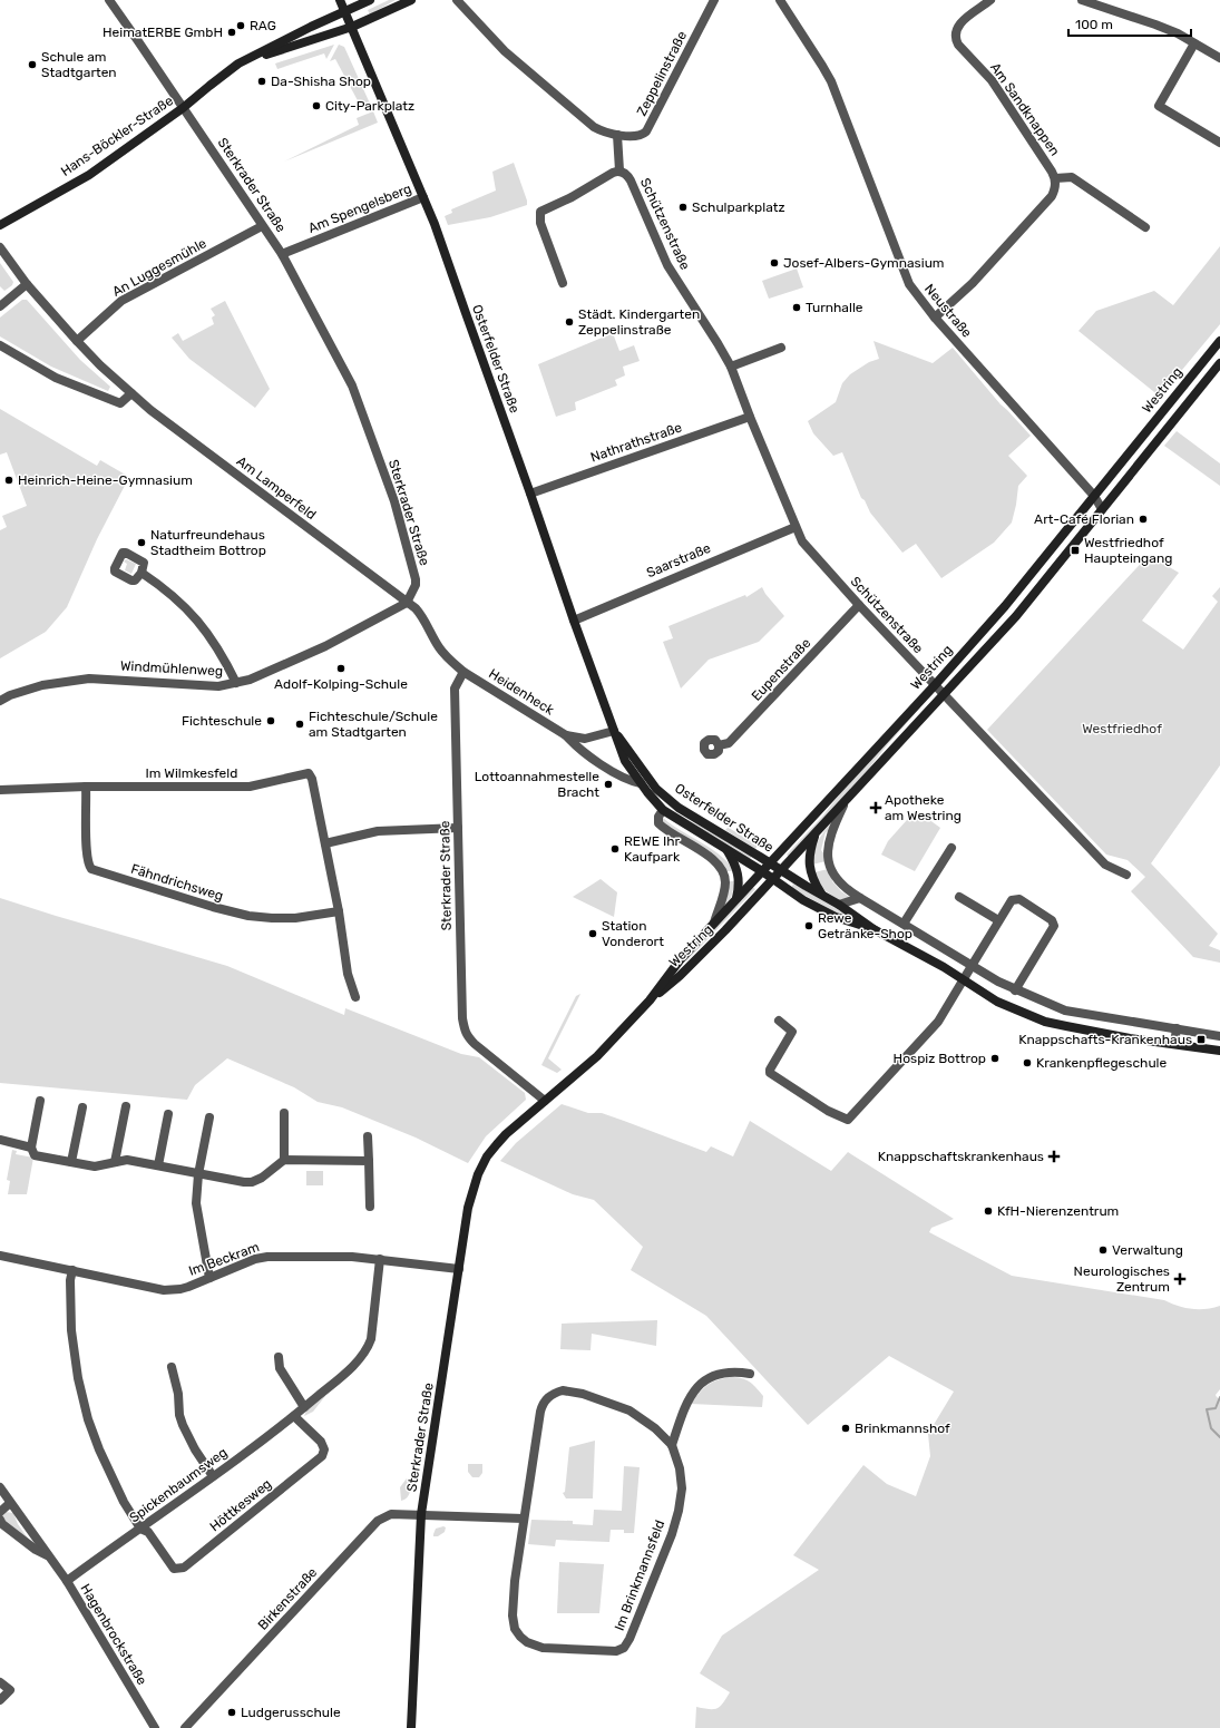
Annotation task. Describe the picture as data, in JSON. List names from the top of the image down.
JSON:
{
  "streets": {
    "main road": [
      "Hans-Böckler-Straße",
      "Sterkrader Straße",
      "Osterfelder Straße",
      "Westring"
    ],
    "street": [
      "Zeppelinstraße",
      "Am Sandknappen",
      "Am Spengelsberg",
      "Schützenstraße",
      "An Luggesmühle",
      "Neustraße",
      "Nathrathstraße",
      "Am Lamperfeld",
      "Saarstraße",
      "Windmühlenweg",
      "Eupenstraße",
      "Heidenheck",
      "Im Wilmkesfeld",
      "Fähndrichsweg",
      "Im Beckram",
      "Spickenbaumsweg",
      "Höttkesweg",
      "Im Brinkmannsfeld",
      "Birkenstraße",
      "Hagenbrockstraße"
    ]
  },
  "crossings": [
    ["Hans-Böckler-Straße", "Sterkrader Straße"],
    ["Hans-Böckler-Straße", "Osterfelder Straße"],
    ["Sterkrader Straße", "Am Spengelsberg"],
    ["Sterkrader Straße", "An Luggesmühle"],
    ["Sterkrader Straße", "Westring"],
    ["Sterkrader Straße", "Am Lamperfeld"],
    ["Sterkrader Straße", "Windmühlenweg"],
    ["Sterkrader Straße", "Heidenheck"],
    ["Sterkrader Straße", "Im Beckram"],
    ["Sterkrader Straße", "Birkenstraße"],
    ["Am Spengelsberg", "Osterfelder Straße"],
    ["Schützenstraße", "Westring"],
    ["Schützenstraße", "Nathrathstraße"],
    ["Schützenstraße", "Saarstraße"],
    ["Schützenstraße", "Eupenstraße"],
    ["An Luggesmühle", "Am Lamperfeld"],
    ["Neustraße", "Westring"],
    ["Osterfelder Straße", "Westring"],
    ["Osterfelder Straße", "Nathrathstraße"],
    ["Osterfelder Straße", "Saarstraße"],
    ["Osterfelder Straße", "Heidenheck"],
    ["Am Lamperfeld", "Windmühlenweg"],
    ["Im Wilmkesfeld", "Fähndrichsweg"],
    ["Im Beckram", "Spickenbaumsweg"],
    ["Spickenbaumsweg", "Höttkesweg"],
    ["Spickenbaumsweg", "Hagenbrockstraße"]
  ],
  "parks": ["Westfriedhof"],
  "places": {
    "other": [
      "RAG",
      "HeimatERBE GmbH",
      "Schule am Stadtgarten",
      "Da-Shisha Shop",
      "City-Parkplatz",
      "Schulparkplatz",
      "Josef-Albers-Gymnasium",
      "Turnhalle",
      "Städt. Kindergarten Zeppelinstraße",
      "Heinrich-Heine-Gymnasium",
      "Art-Café Florian",
      "Naturfreundehaus Stadtheim Bottrop",
      "Adolf-Kolping-Schule",
      "Fichteschule",
      "Fichteschule/Schule am Stadtgarten",
      "Lottoannahmestelle Bracht",
      "REWE Ihr Kaufpark",
      "Rewe Getränke-Shop",
      "Station Vonderort",
      "Hospiz Bottrop",
      "Krankenpflegeschule",
      "KfH-Nierenzentrum",
      "Verwaltung",
      "Brinkmannshof",
      "Ludgerusschule"
    ],
    "transit": ["Westfriedhof Haupteingang", "Knappschafts-Krankenhaus"],
    "health": ["Apotheke am Westring", "Knappschaftskrankenhaus", "Neurologisches Zentrum"]
  },
  "scale_bar": "100 m"
}
